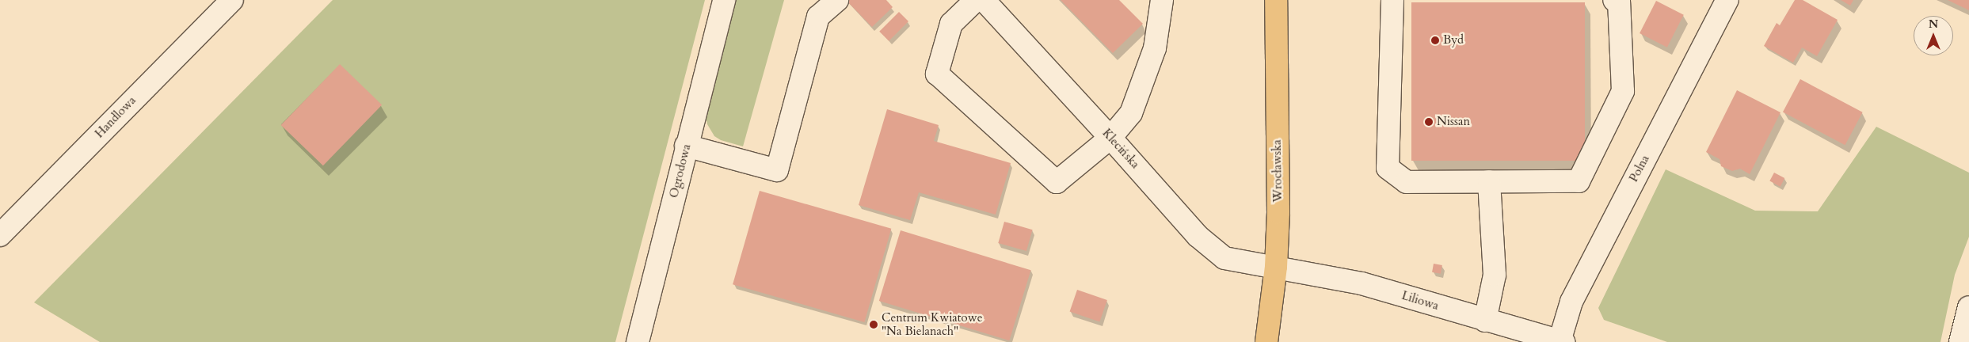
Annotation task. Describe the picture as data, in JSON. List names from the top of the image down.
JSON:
{
  "streets": {
    "main road": ["Wrocławska"],
    "street": [
      "Handlowa",
      "Klecińska",
      "Polna",
      "Ogrodowa",
      "Liliowa"
    ]
  },
  "crossings": [
    ["Klecińska", "Wrocławska"],
    ["Klecińska", "Liliowa"],
    ["Polna", "Liliowa"],
    ["Wrocławska", "Liliowa"]
  ],
  "places": ["Byd", "Nissan", "Centrum Kwiatowe \"Na Bielanach\""],
  "north": "top"
}
